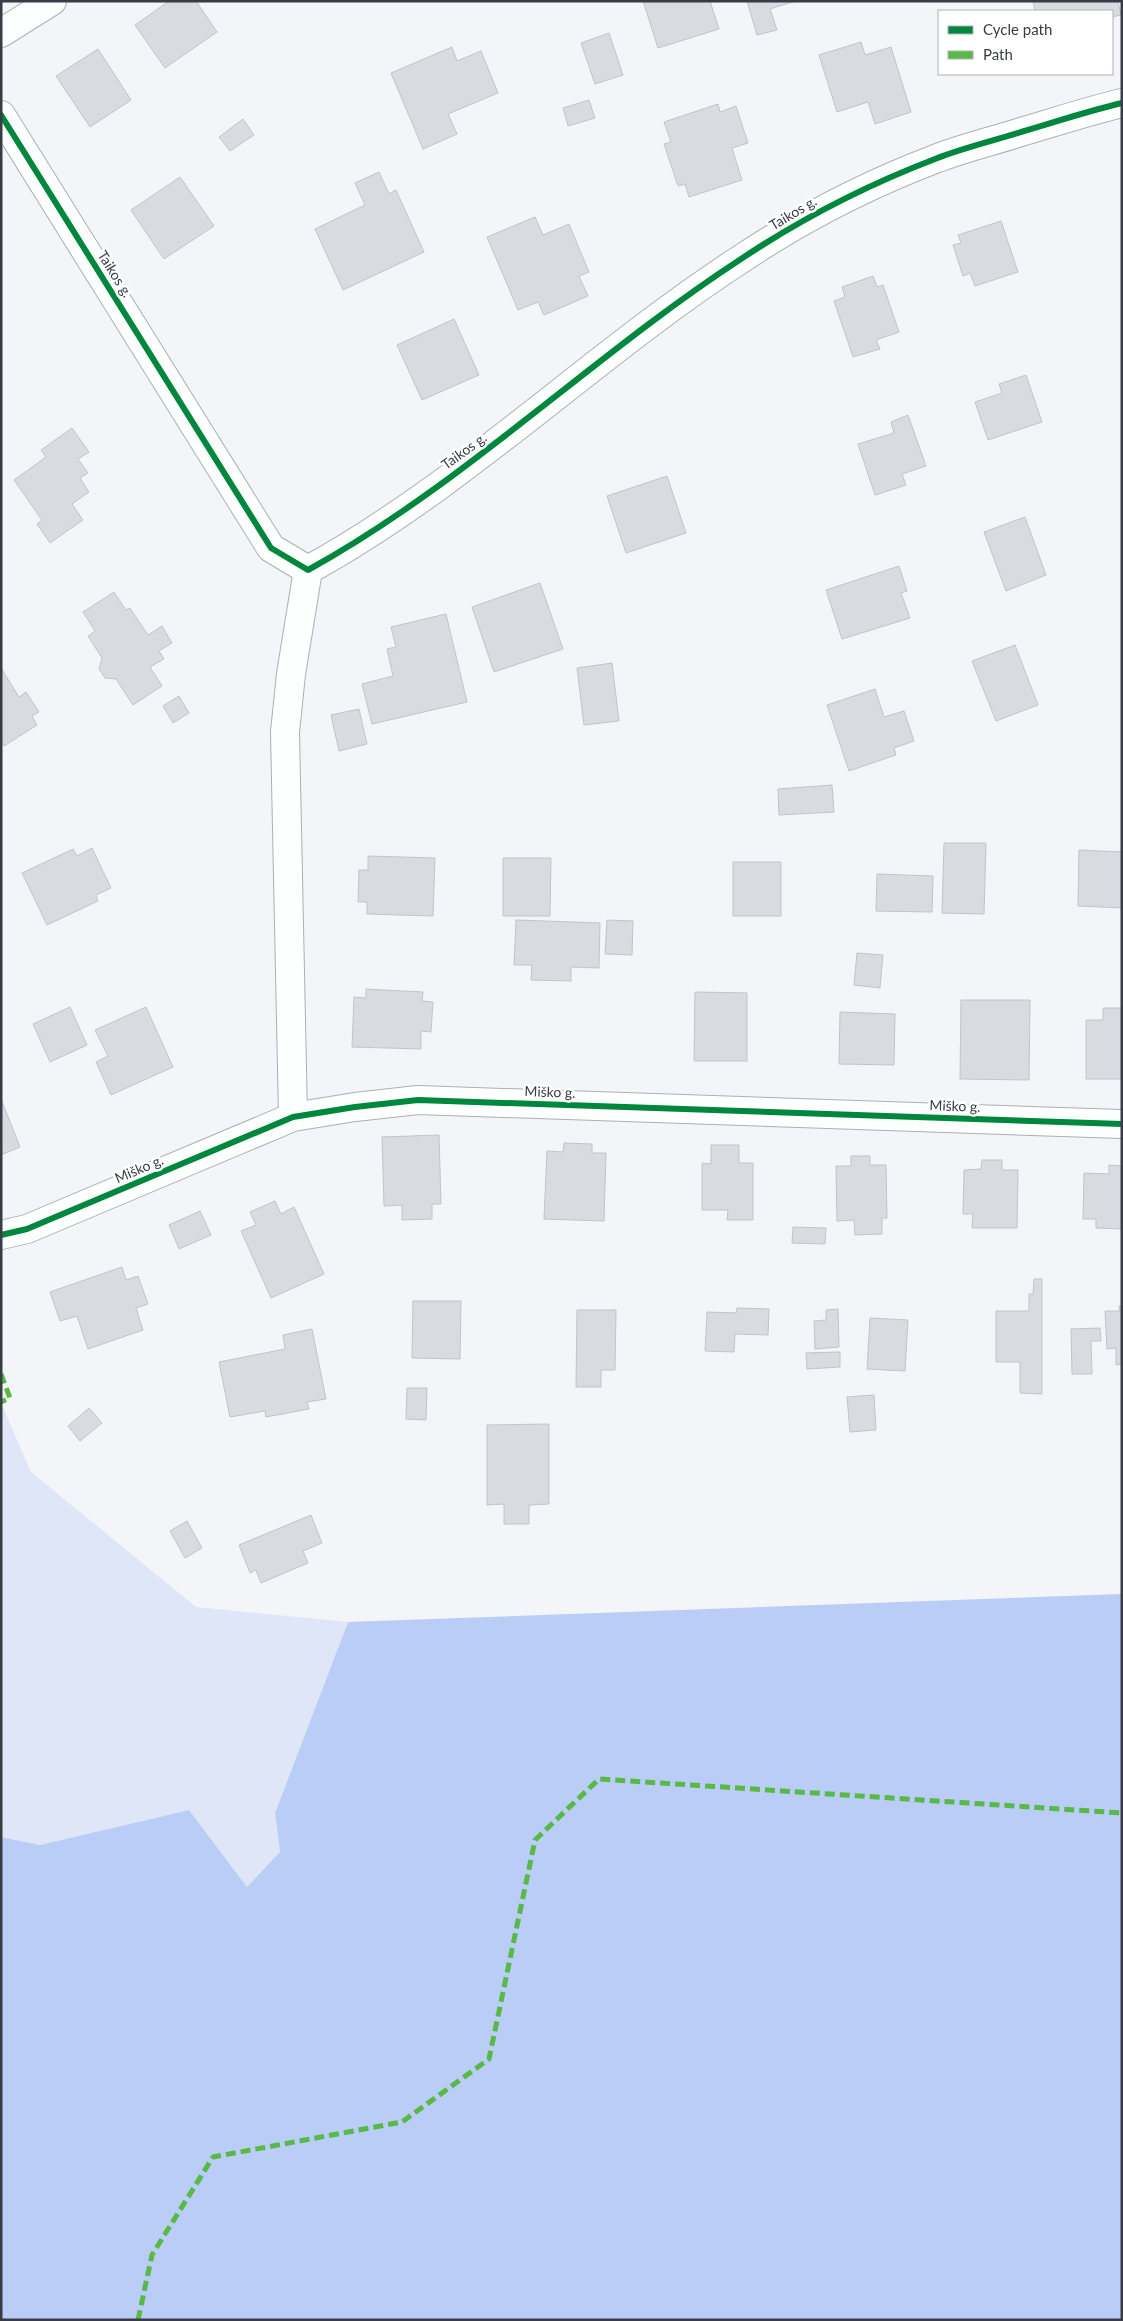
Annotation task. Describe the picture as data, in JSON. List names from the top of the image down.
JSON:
{
  "streets": {
    "street": ["Taikos g.", "Miško g."]
  },
  "legend": ["Cycle path", "Path"]
}
